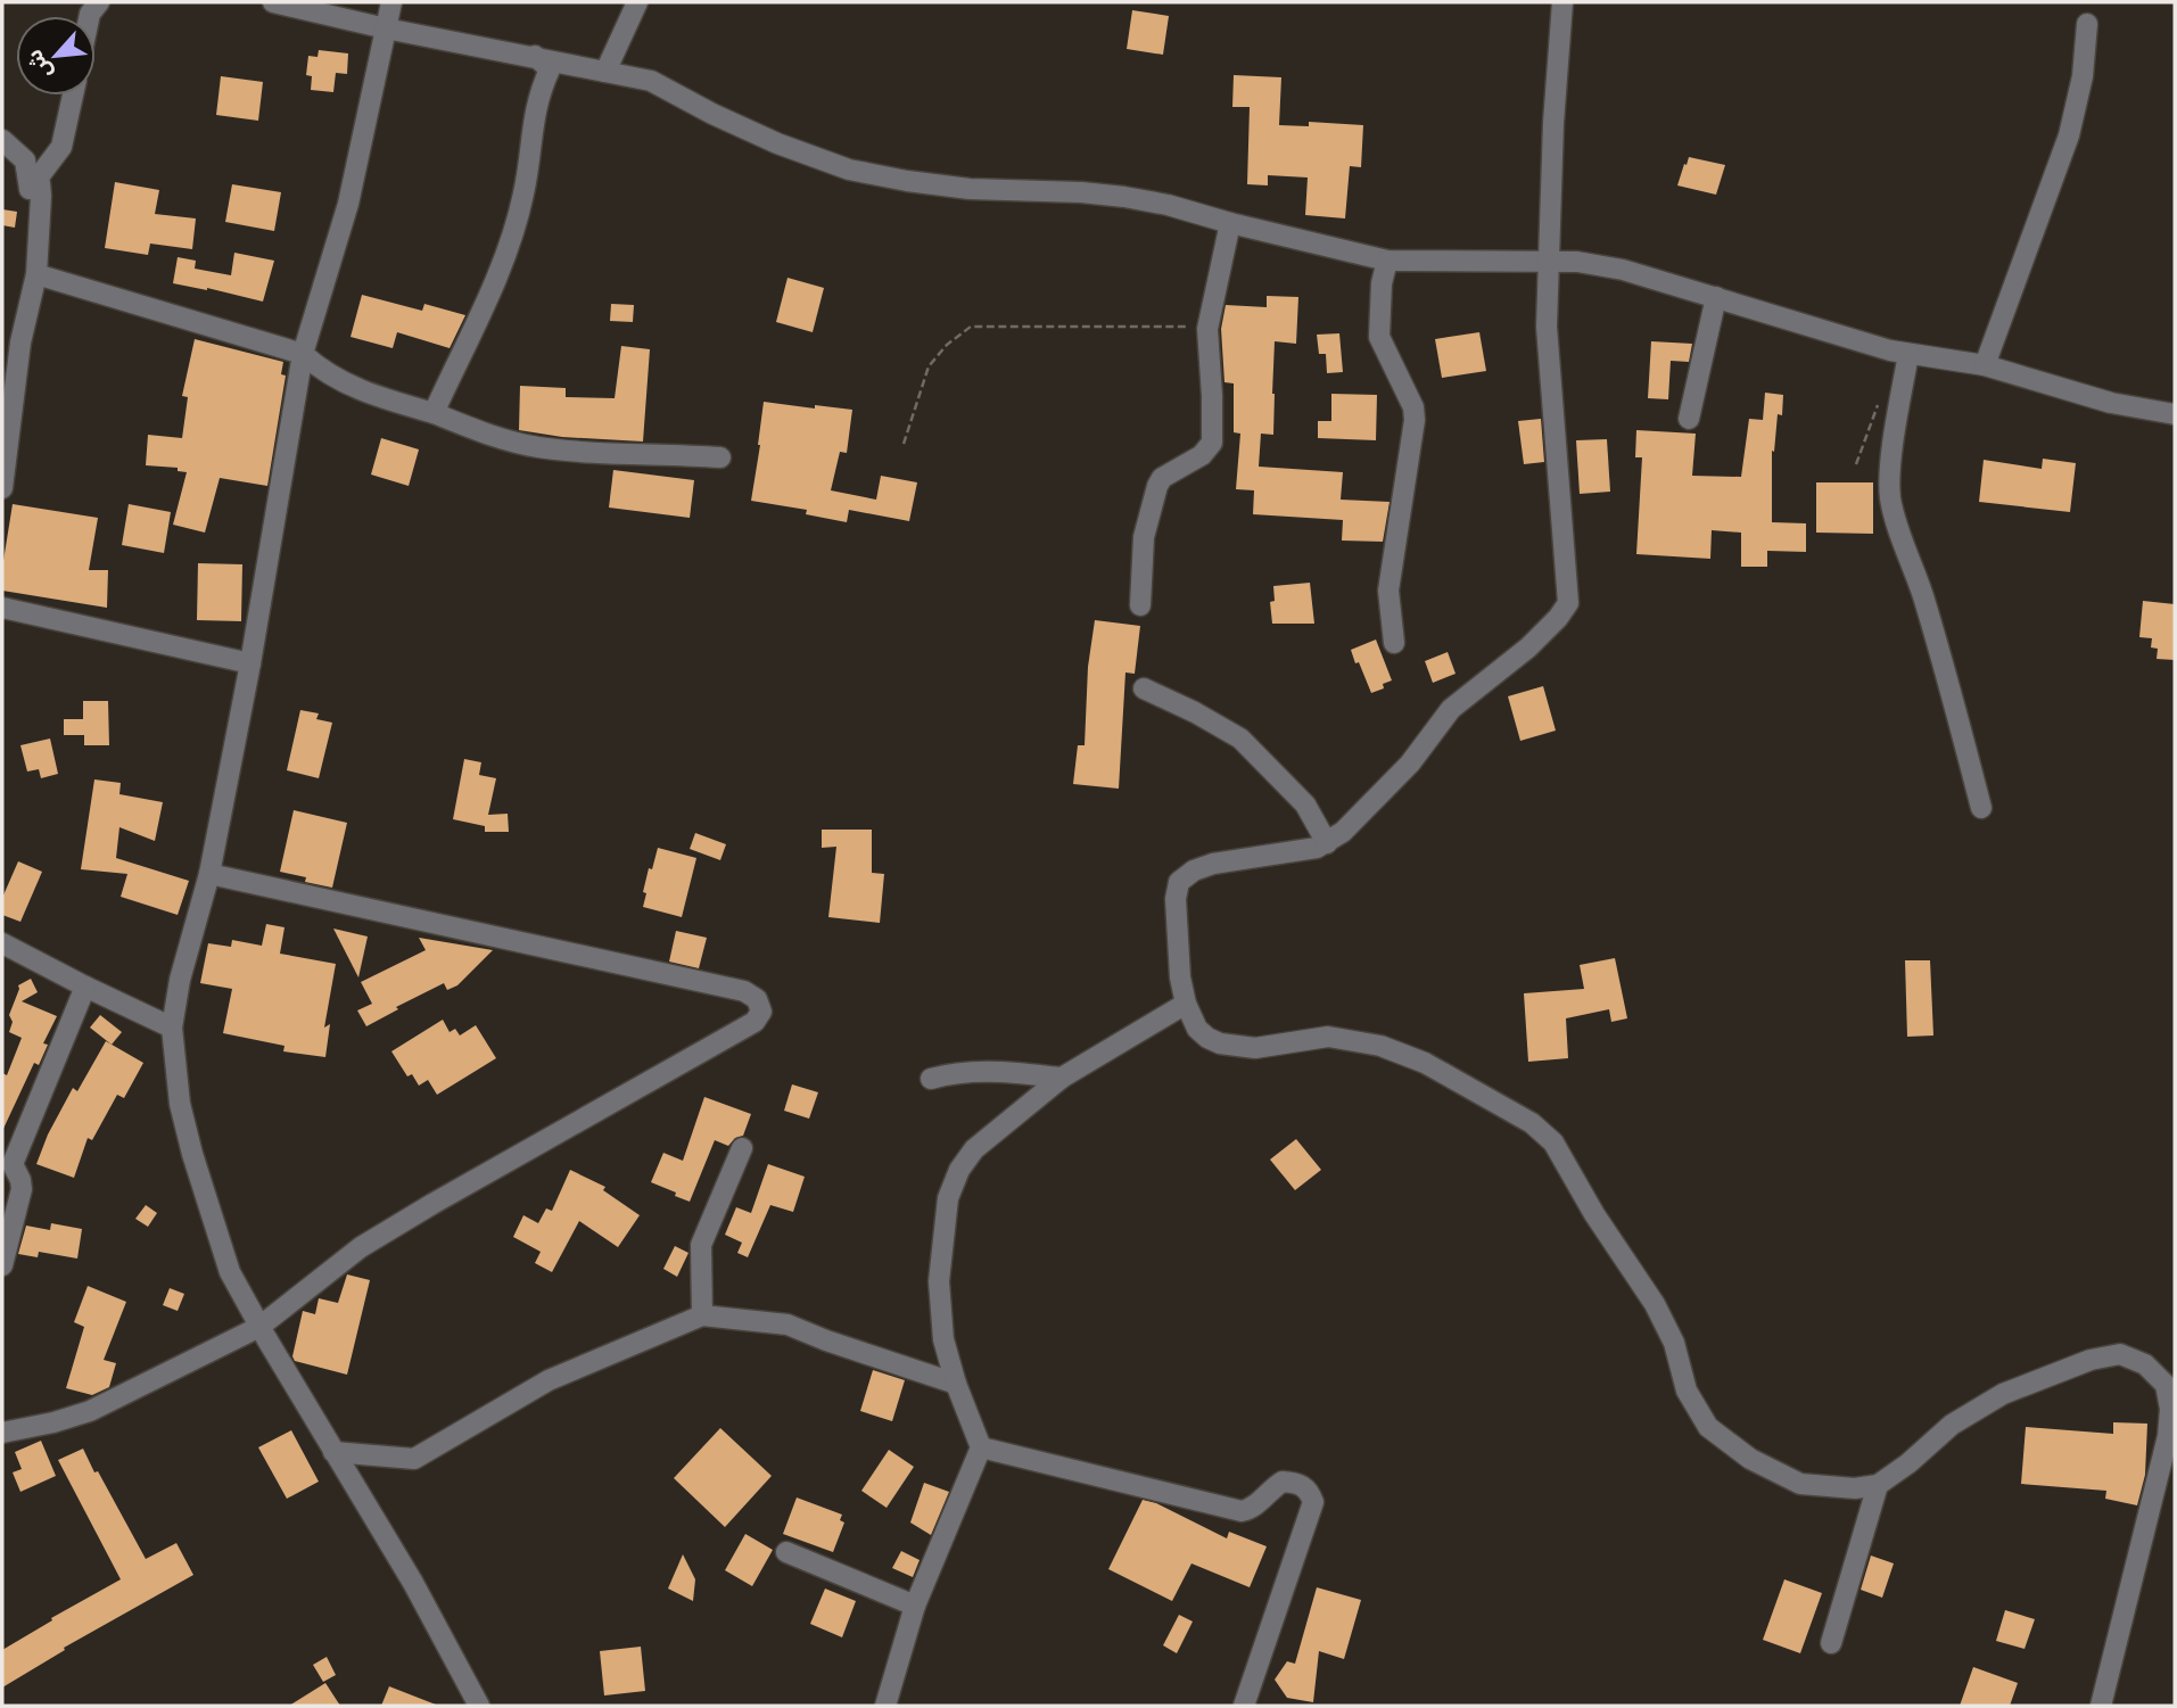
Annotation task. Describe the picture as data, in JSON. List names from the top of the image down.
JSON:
{
  "north": "bottom left"
}
